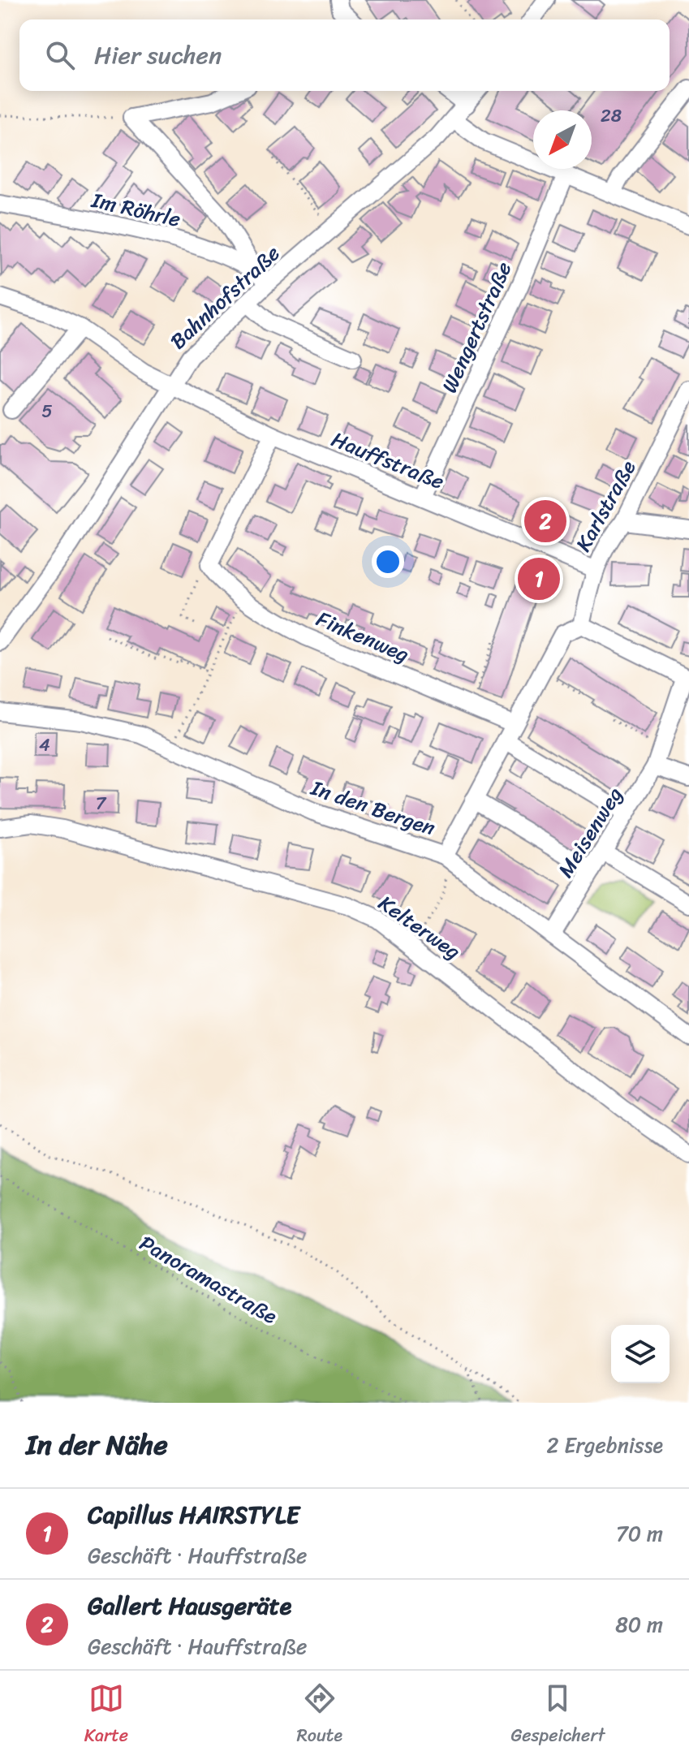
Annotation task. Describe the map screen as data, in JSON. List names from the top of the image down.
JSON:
{
  "streets": {
    "street": [
      "Im Röhrle",
      "Bahnhofstraße",
      "Wengertstraße",
      "Hauffstraße",
      "Karlstraße",
      "Finkenweg",
      "In den Bergen",
      "Meisenweg",
      "Kelterweg"
    ],
    "path": ["Panoramastraße"]
  },
  "crossings": [
    ["Im Röhrle", "Bahnhofstraße"],
    ["Bahnhofstraße", "Hauffstraße"],
    ["Wengertstraße", "Hauffstraße"],
    ["Hauffstraße", "Karlstraße"],
    ["In den Bergen", "Meisenweg"]
  ],
  "house_numbers": [
    "28",
    "5",
    "4",
    "7"
  ],
  "north": "bottom left",
  "page": {
    "search": "Hier suchen",
    "pins": ["2", "1"],
    "heading": ["In der Nähe", "2 Ergebnisse"],
    "list": [
      {
        "mark": "1",
        "name": "Capillus HAIRSTYLE",
        "note": "Geschäft · Hauffstraße",
        "value": "70 m"
      },
      {
        "mark": "2",
        "name": "Gallert Hausgeräte",
        "note": "Geschäft · Hauffstraße",
        "value": "80 m"
      }
    ],
    "nav": ["Karte", "Route", "Gespeichert"]
  }
}
